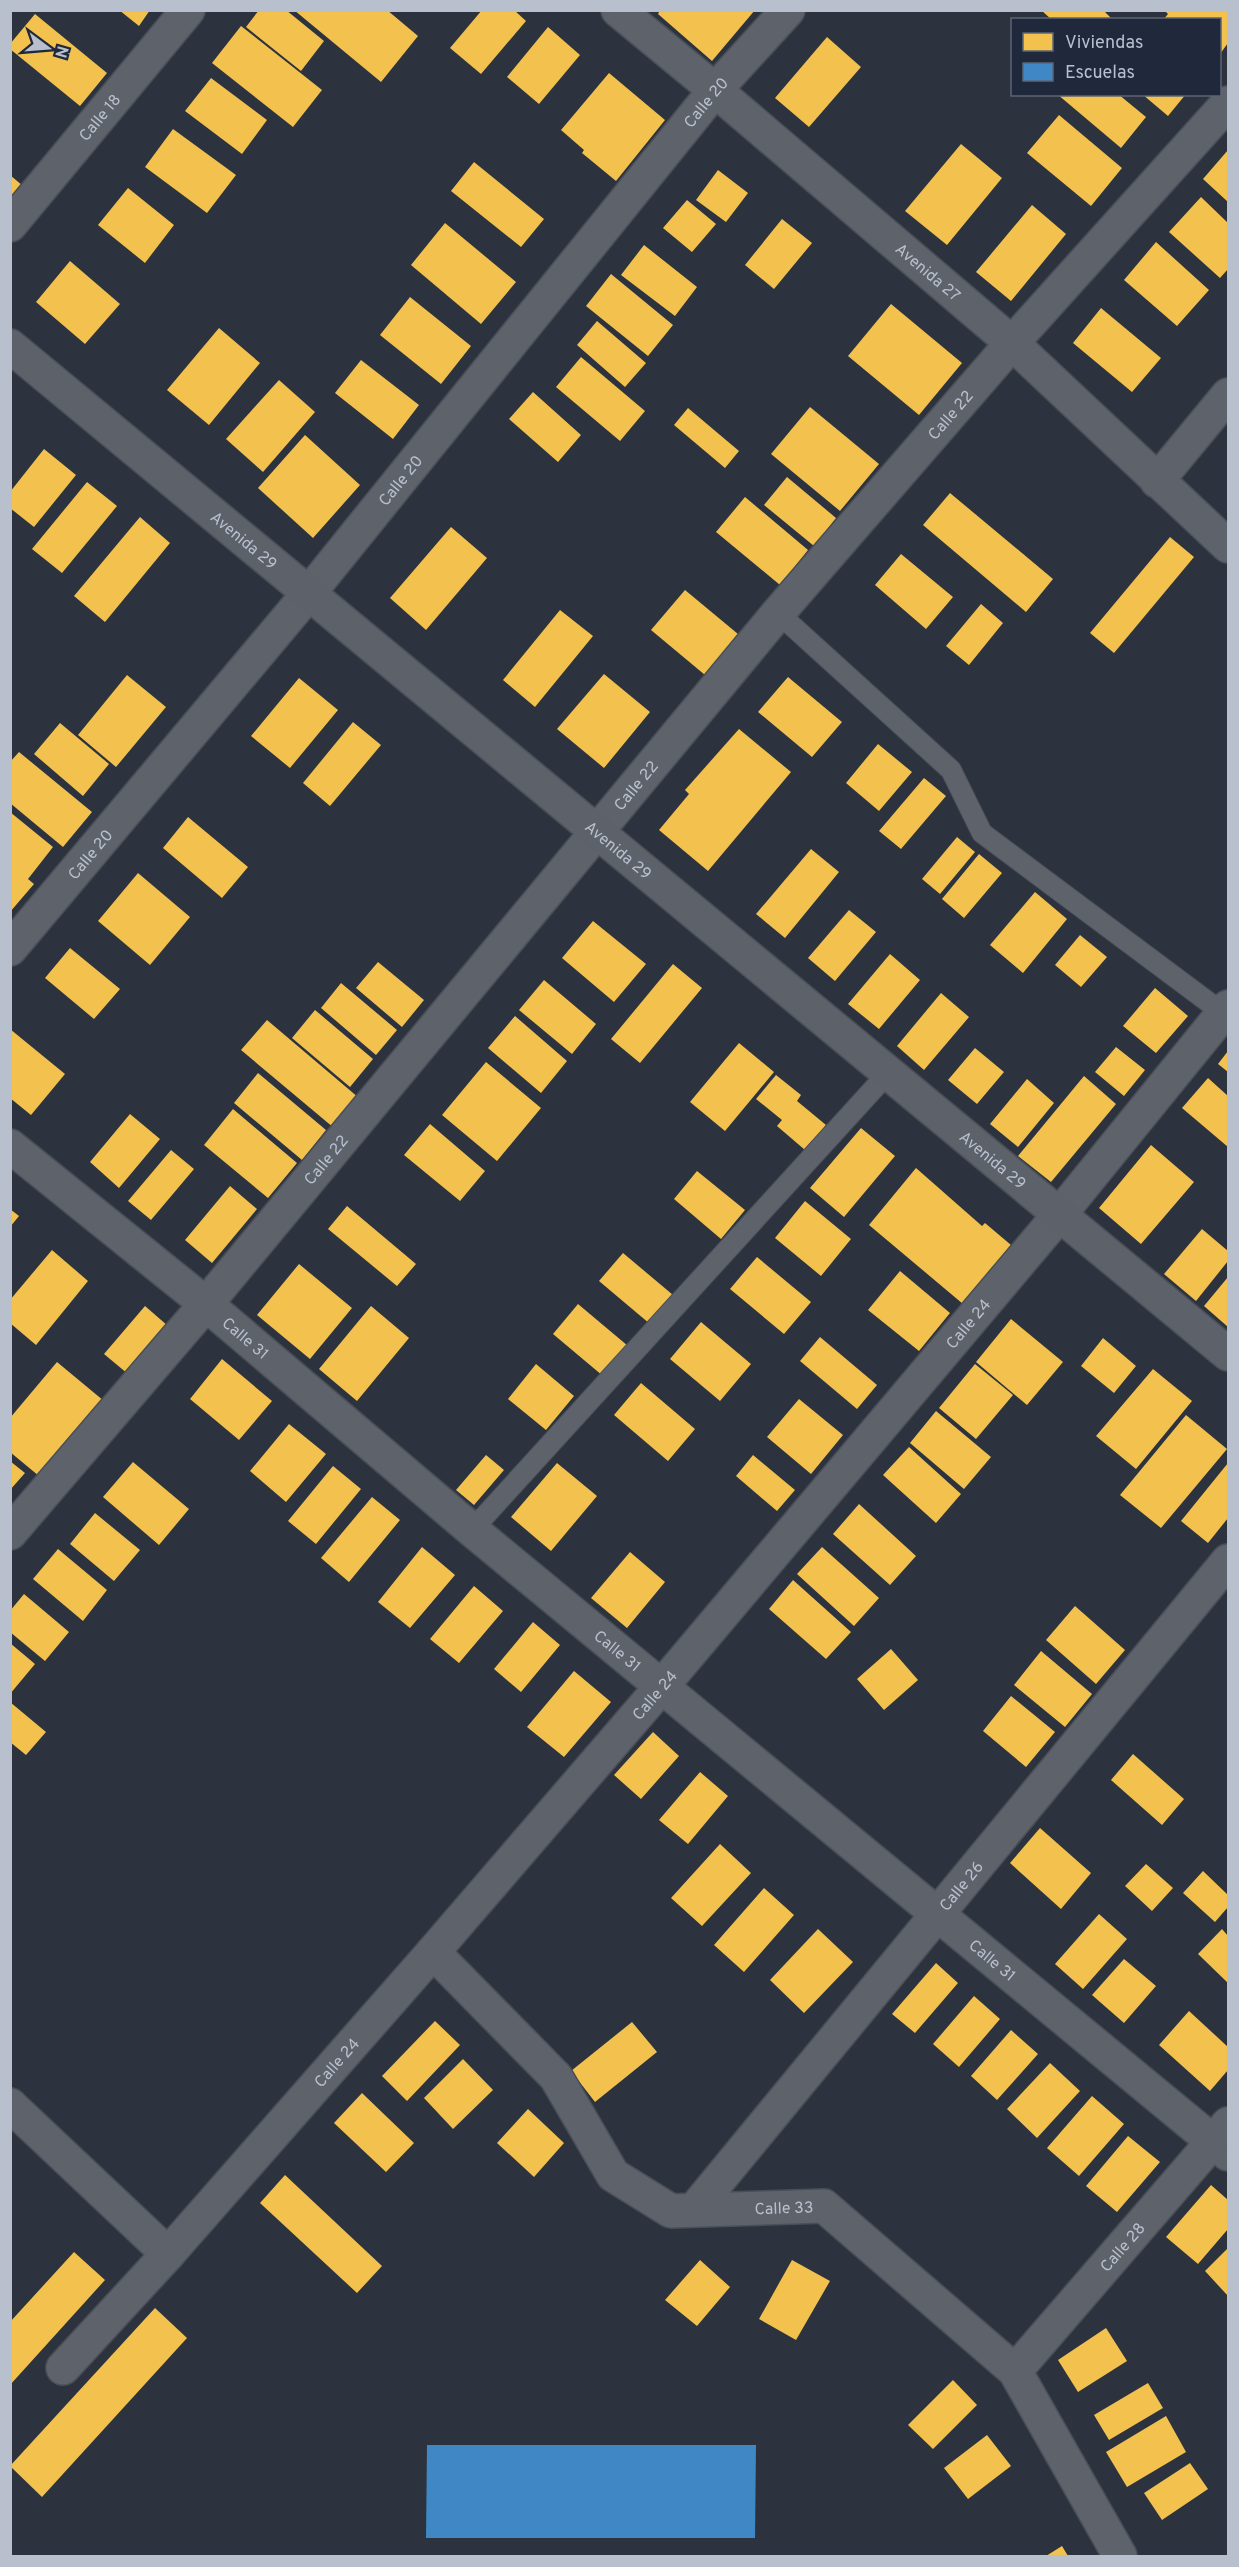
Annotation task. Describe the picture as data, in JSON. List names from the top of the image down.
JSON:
{
  "streets": {
    "street": [
      "Calle 20",
      "Calle 18",
      "Avenida 27",
      "Calle 22",
      "Avenida 29",
      "Calle 24",
      "Calle 31",
      "Calle 26",
      "Calle 33",
      "Calle 28"
    ]
  },
  "crossings": [
    ["Calle 20", "Avenida 27"],
    ["Calle 20", "Avenida 29"],
    ["Avenida 27", "Calle 22"],
    ["Calle 22", "Avenida 29"],
    ["Calle 22", "Calle 31"],
    ["Avenida 29", "Calle 24"],
    ["Calle 24", "Calle 31"],
    ["Calle 24", "Calle 33"],
    ["Calle 31", "Calle 26"],
    ["Calle 31", "Calle 28"],
    ["Calle 26", "Calle 33"],
    ["Calle 33", "Calle 28"]
  ],
  "legend": ["Viviendas", "Escuelas"],
  "north": "right"
}
